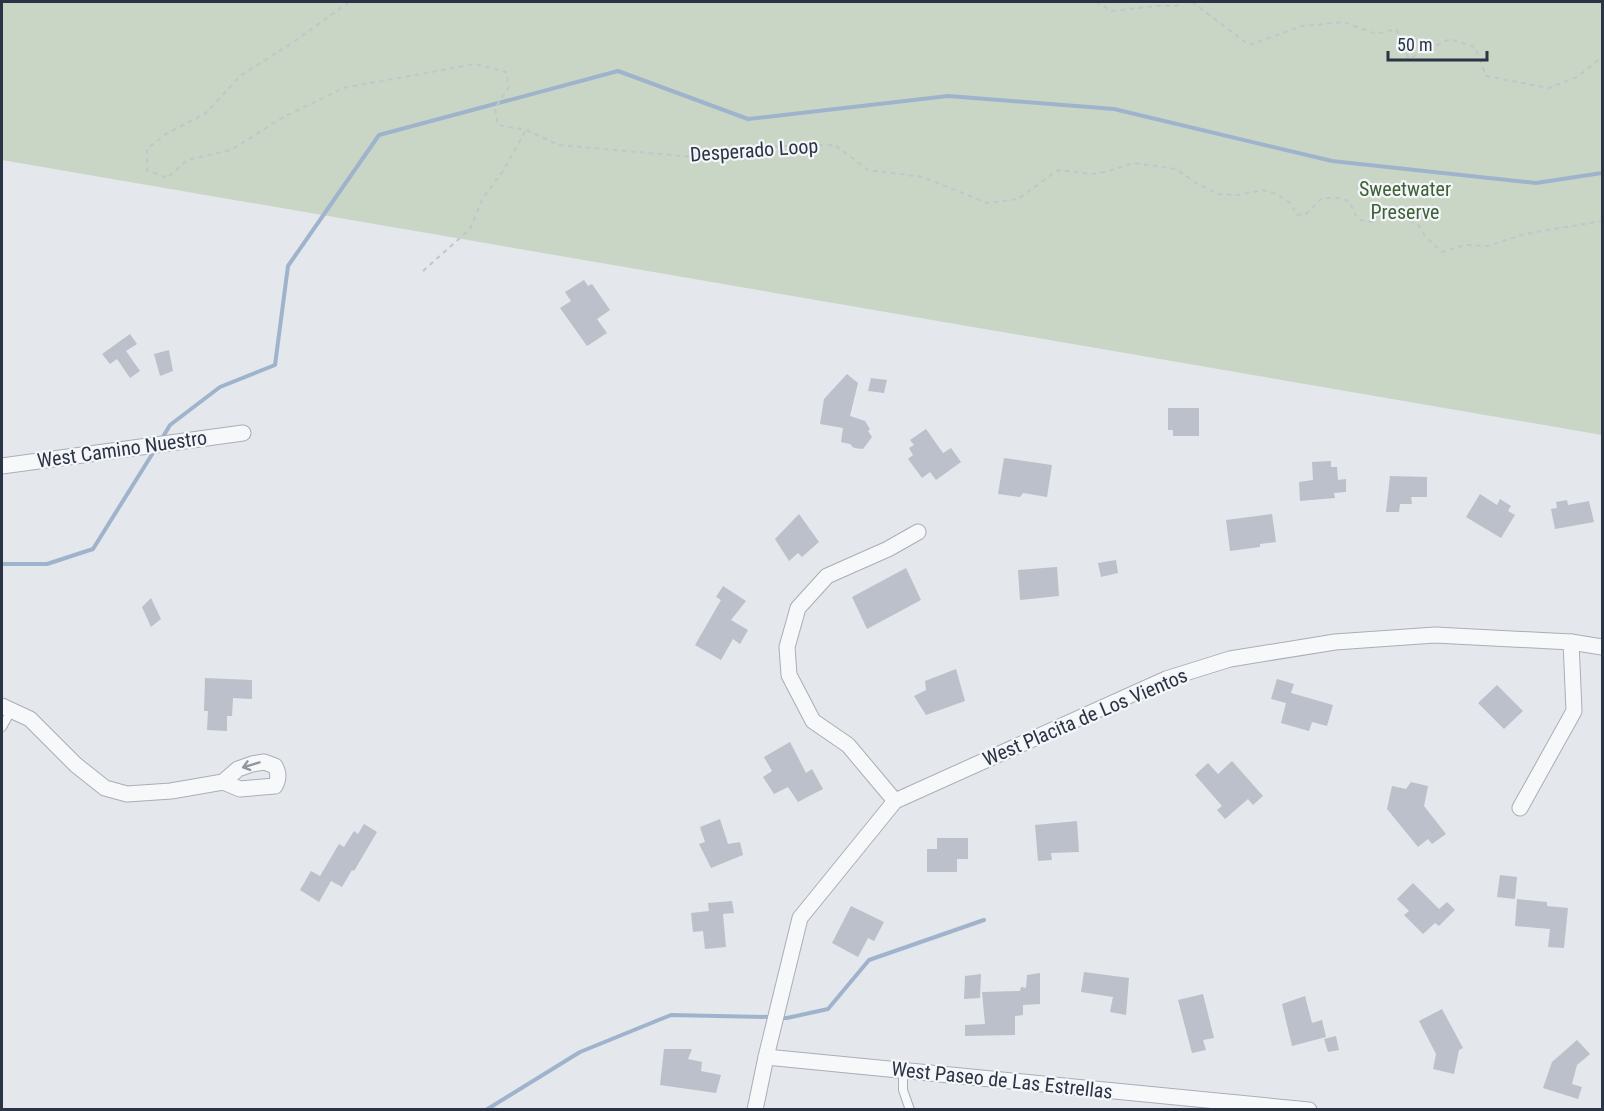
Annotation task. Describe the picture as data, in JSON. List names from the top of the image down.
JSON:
{
  "streets": {
    "street": ["West Camino Nuestro", "West Placita de Los Vientos", "West Paseo de Las Estrellas"],
    "path": ["Desperado Loop"]
  },
  "parks": ["Sweetwater Preserve"],
  "scale_bar": "50 m"
}
